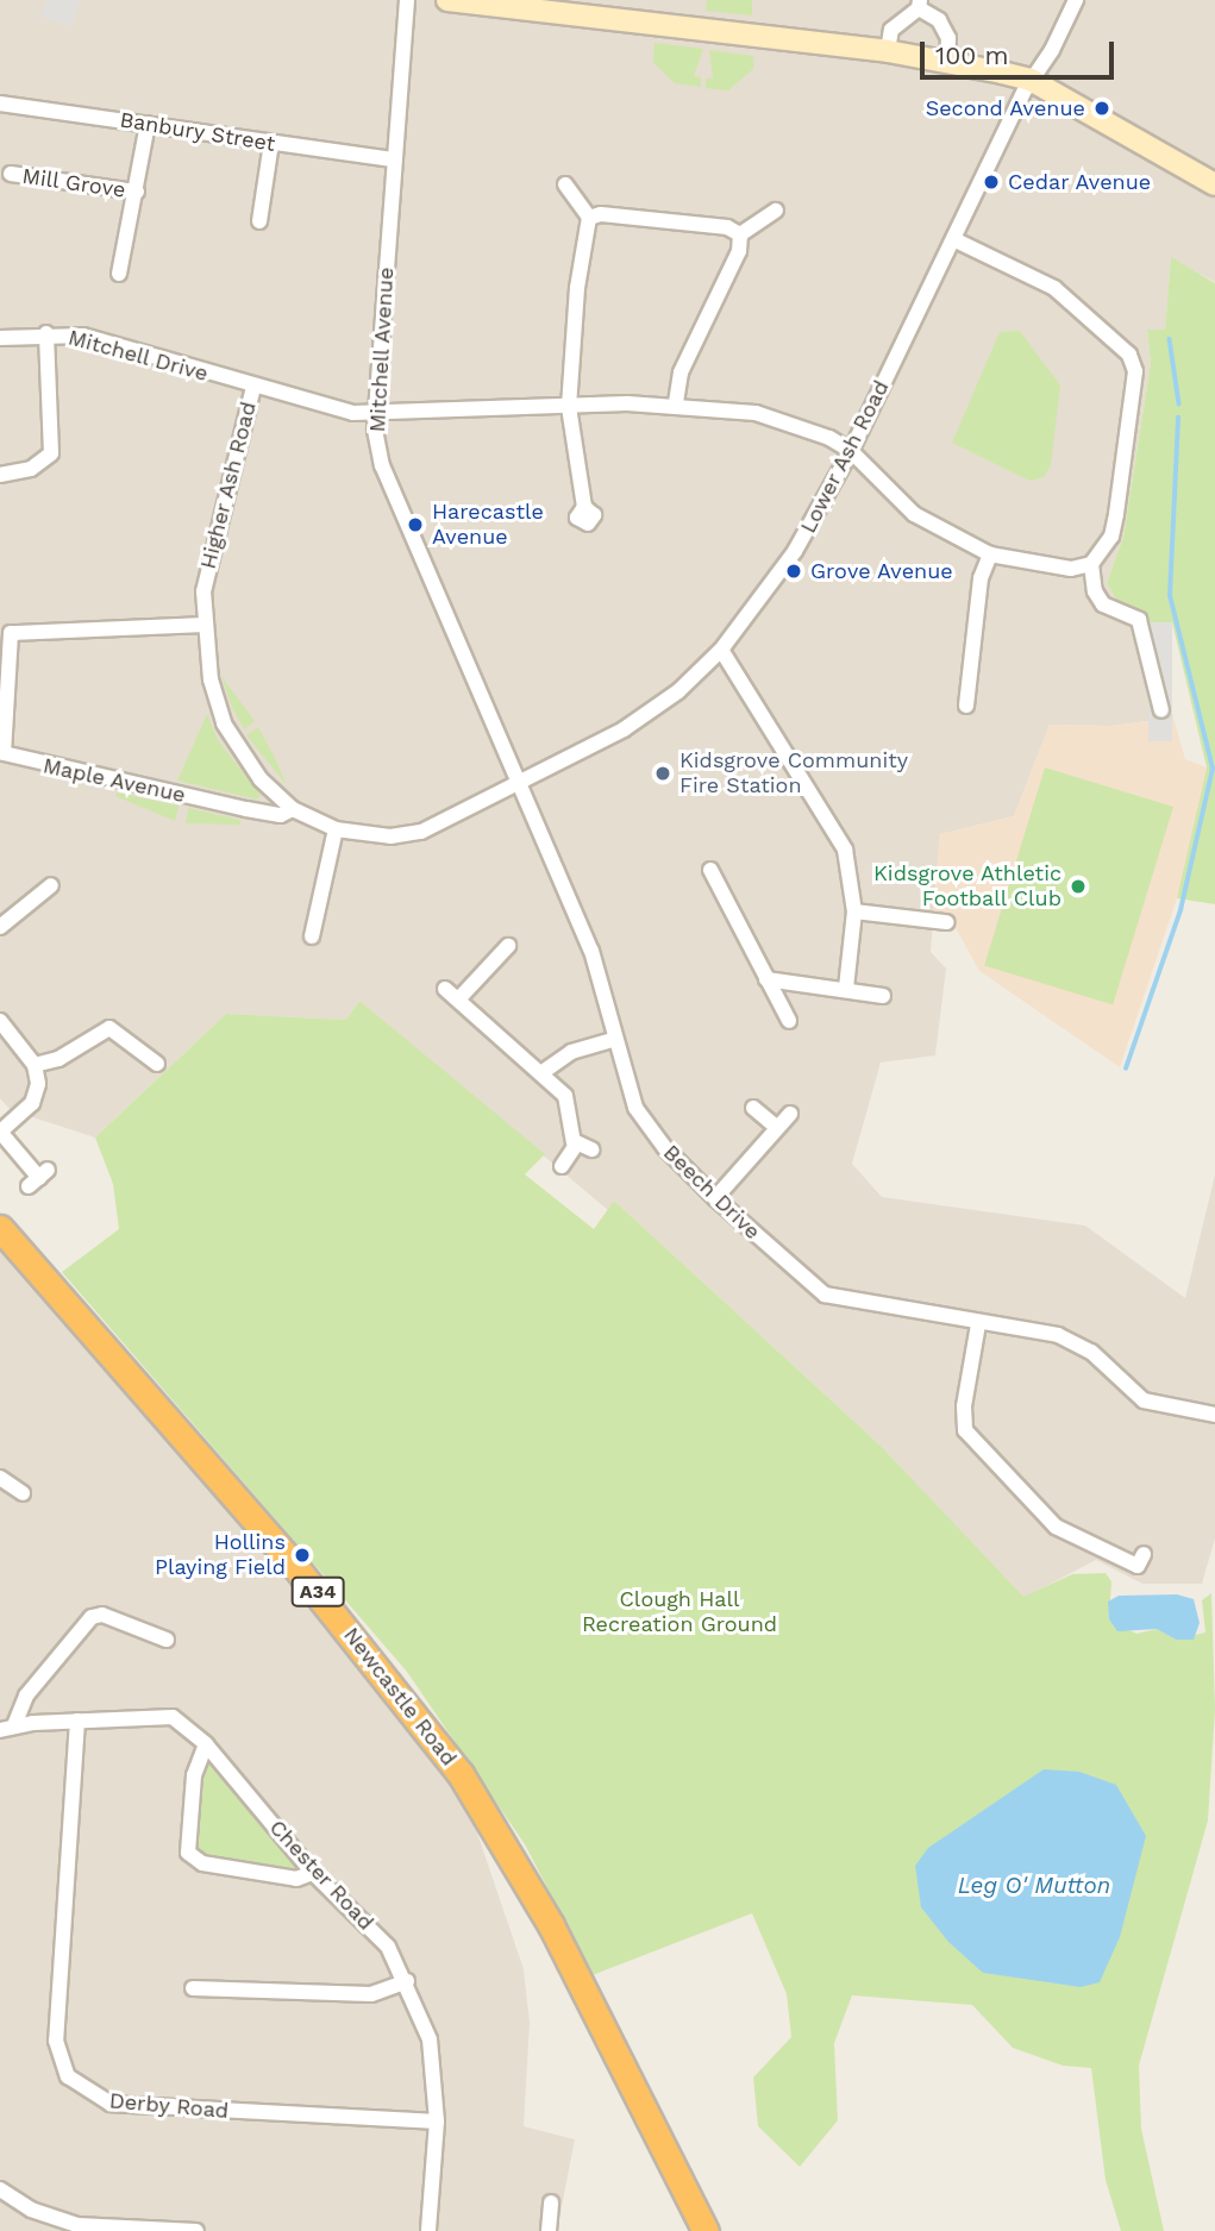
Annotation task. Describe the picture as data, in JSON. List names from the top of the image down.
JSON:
{
  "streets": {
    "highway": ["A34", "Newcastle Road"],
    "street": [
      "Banbury Street",
      "Mill Grove",
      "Mitchell Avenue",
      "Mitchell Drive",
      "Lower Ash Road",
      "Higher Ash Road",
      "Maple Avenue",
      "Beech Drive",
      "Chester Road",
      "Derby Road"
    ]
  },
  "crossings": [
    ["Banbury Street", "Mitchell Avenue"],
    ["Mitchell Avenue", "Mitchell Drive"],
    ["Mitchell Avenue", "Beech Drive"],
    ["Mitchell Drive", "Higher Ash Road"],
    ["Lower Ash Road", "Higher Ash Road"],
    ["Lower Ash Road", "Beech Drive"],
    ["Higher Ash Road", "Maple Avenue"],
    ["Higher Ash Road", "Beech Drive"],
    ["Chester Road", "Derby Road"]
  ],
  "water": ["Leg O' Mutton"],
  "parks": ["Clough Hall Recreation Ground"],
  "places": [
    "Second Avenue",
    "Cedar Avenue",
    "Harecastle Avenue",
    "Grove Avenue",
    "Kidsgrove Community Fire Station",
    "Kidsgrove Athletic Football Club",
    "Hollins Playing Field"
  ],
  "scale_bar": "100 m"
}
